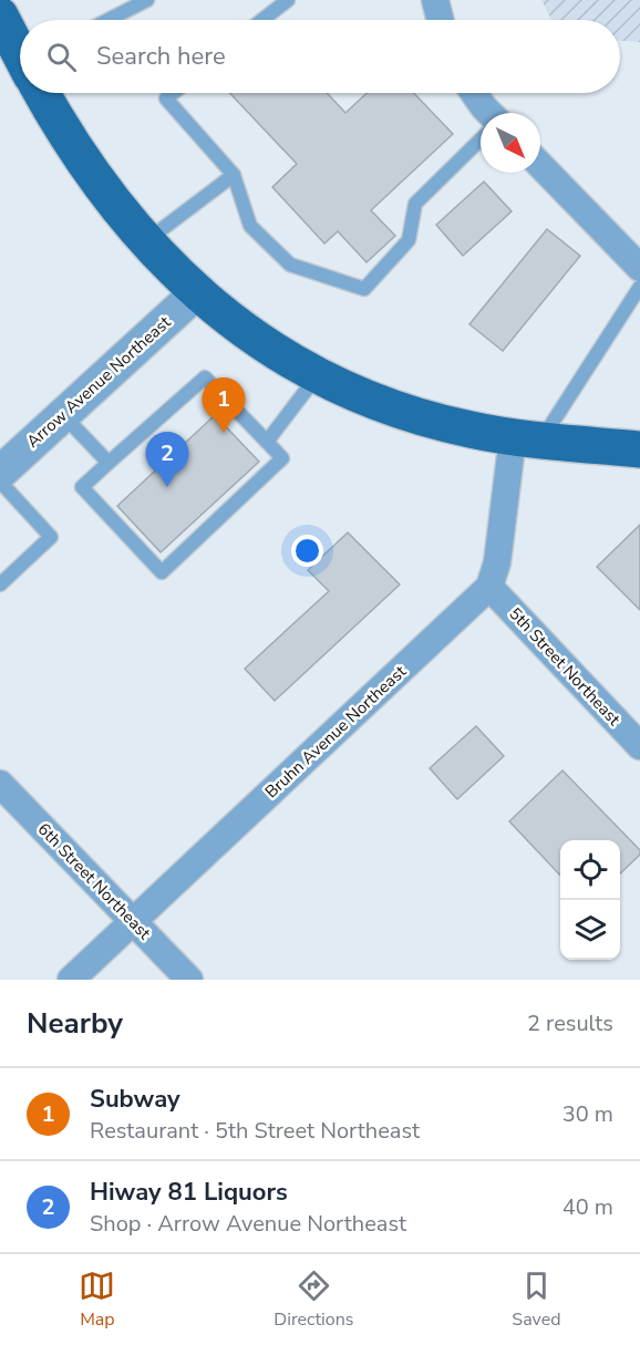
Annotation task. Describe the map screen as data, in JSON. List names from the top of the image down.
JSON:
{
  "streets": {
    "street": [
      "Arrow Avenue Northeast",
      "5th Street Northeast",
      "Bruhn Avenue Northeast",
      "6th Street Northeast"
    ]
  },
  "crossings": [
    ["5th Street Northeast", "Bruhn Avenue Northeast"],
    ["Bruhn Avenue Northeast", "6th Street Northeast"]
  ],
  "north": "bottom right",
  "page": {
    "search": "Search here",
    "pins": ["1", "2"],
    "heading": ["Nearby", "2 results"],
    "list": [
      {
        "mark": "1",
        "name": "Subway",
        "note": "Restaurant · 5th Street Northeast",
        "value": "30 m"
      },
      {
        "mark": "2",
        "name": "Hiway 81 Liquors",
        "note": "Shop · Arrow Avenue Northeast",
        "value": "40 m"
      }
    ],
    "nav": ["Map", "Directions", "Saved"]
  }
}
